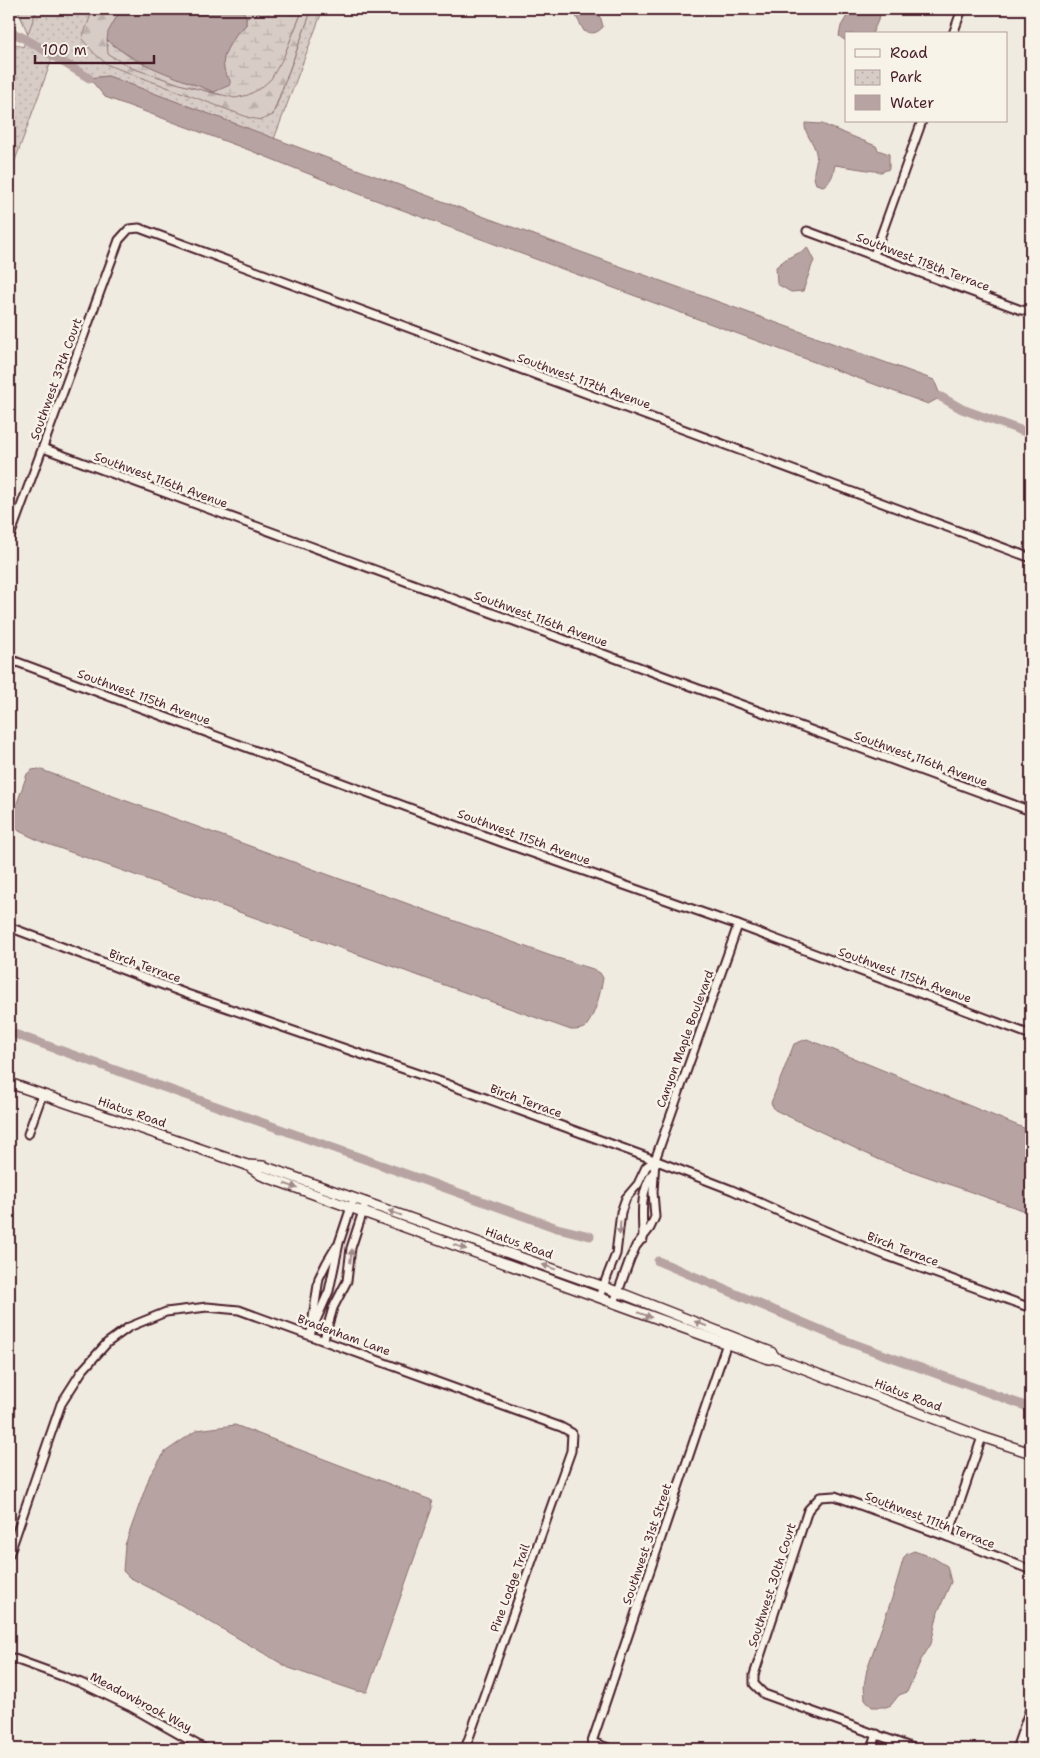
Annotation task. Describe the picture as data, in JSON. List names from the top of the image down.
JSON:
{
  "streets": {
    "street": [
      "Southwest 118th Terrace",
      "Southwest 37th Court",
      "Southwest 117th Avenue",
      "Southwest 116th Avenue",
      "Southwest 115th Avenue",
      "Birch Terrace",
      "Canyon Maple Boulevard",
      "Hiatus Road",
      "Bradenham Lane",
      "Southwest 111th Terrace",
      "Southwest 31st Street",
      "Southwest 30th Court",
      "Pine Lodge Trail",
      "Meadowbrook Way"
    ]
  },
  "crossings": [
    ["Southwest 37th Court", "Southwest 117th Avenue"],
    ["Southwest 37th Court", "Southwest 116th Avenue"],
    ["Southwest 115th Avenue", "Canyon Maple Boulevard"],
    ["Birch Terrace", "Canyon Maple Boulevard"],
    ["Canyon Maple Boulevard", "Hiatus Road"],
    ["Hiatus Road", "Southwest 31st Street"],
    ["Bradenham Lane", "Pine Lodge Trail"],
    ["Southwest 111th Terrace", "Southwest 30th Court"]
  ],
  "legend": ["Road", "Park", "Water"],
  "scale_bar": "100 m"
}
